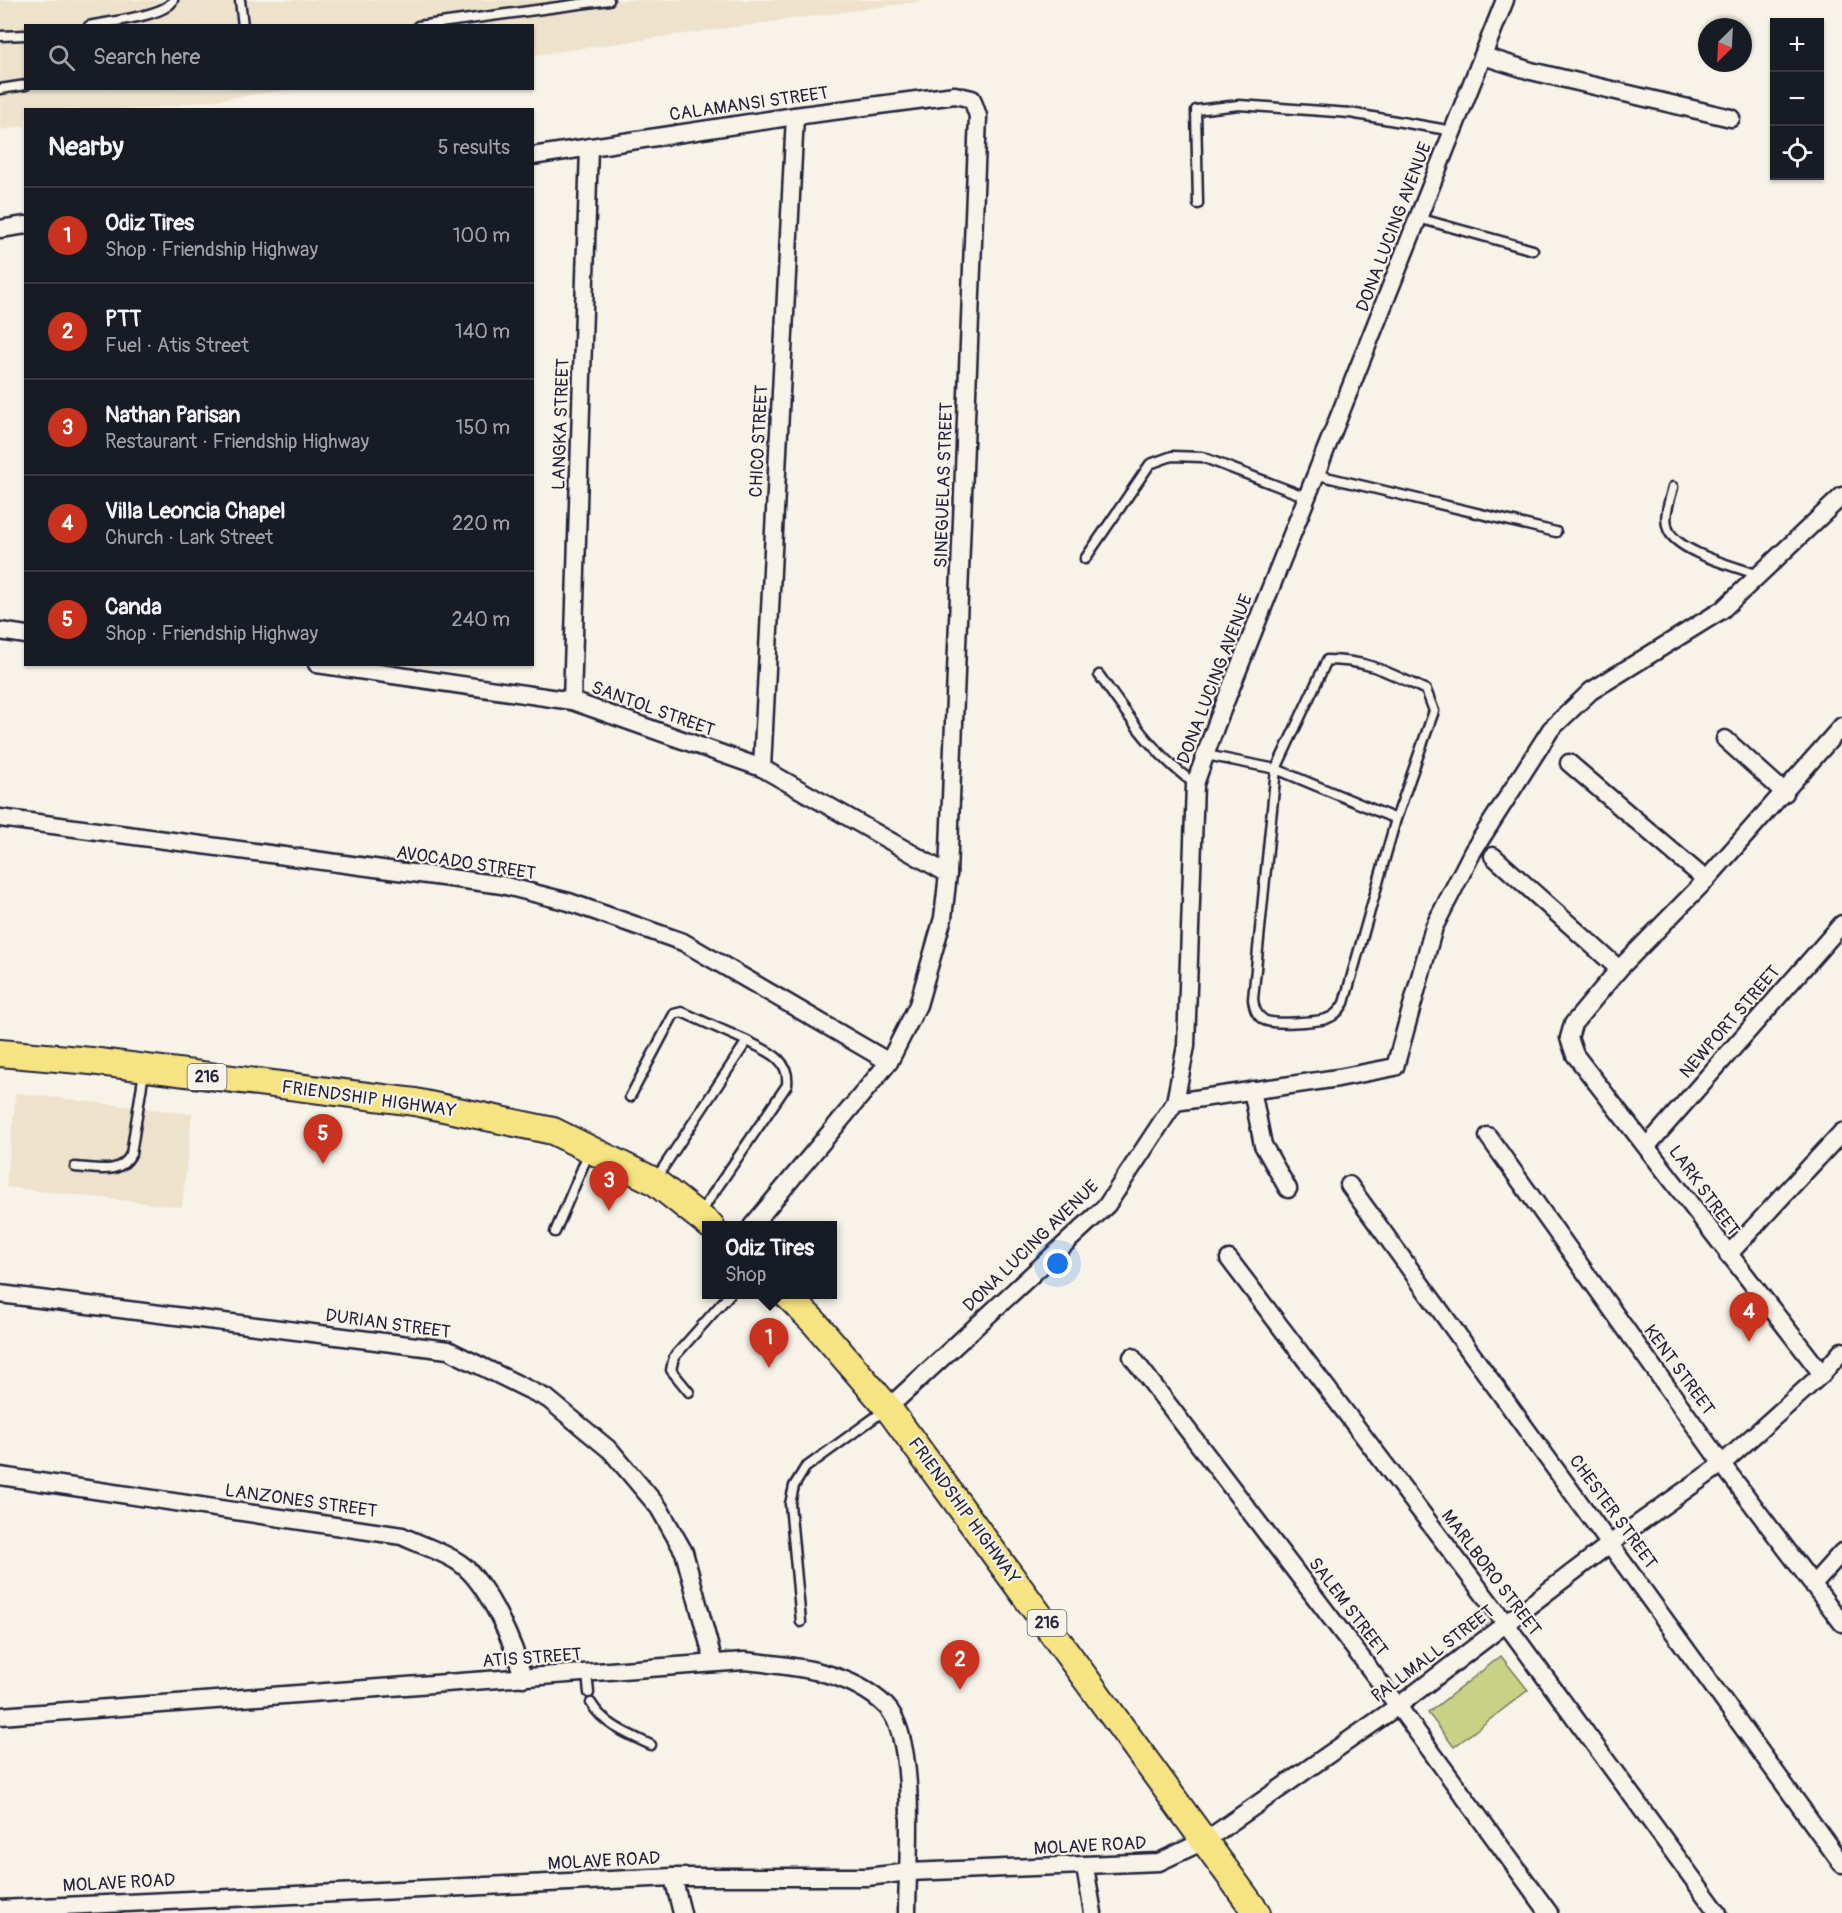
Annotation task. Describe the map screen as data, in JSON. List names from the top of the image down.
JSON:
{
  "streets": {
    "main road": ["216", "FRIENDSHIP HIGHWAY"],
    "street": [
      "CALAMANSI STREET",
      "DONA LUCING AVENUE",
      "LANGKA STREET",
      "CHICO STREET",
      "SINEGUELAS STREET",
      "SANTOL STREET",
      "AVOCADO STREET",
      "NEWPORT STREET",
      "LARK STREET",
      "DURIAN STREET",
      "KENT STREET",
      "LANZONES STREET",
      "CHESTER STREET",
      "MARLBORO STREET",
      "SALEM STREET",
      "PALLMALL STREET",
      "ATIS STREET",
      "MOLAVE ROAD"
    ]
  },
  "crossings": [
    ["CALAMANSI STREET", "LANGKA STREET"],
    ["CALAMANSI STREET", "CHICO STREET"],
    ["CALAMANSI STREET", "SINEGUELAS STREET"],
    ["DONA LUCING AVENUE", "FRIENDSHIP HIGHWAY"],
    ["LANGKA STREET", "SANTOL STREET"],
    ["CHICO STREET", "SANTOL STREET"],
    ["SINEGUELAS STREET", "SANTOL STREET"],
    ["SINEGUELAS STREET", "AVOCADO STREET"],
    ["NEWPORT STREET", "LARK STREET"],
    ["FRIENDSHIP HIGHWAY", "PALLMALL STREET"],
    ["FRIENDSHIP HIGHWAY", "MOLAVE ROAD"],
    ["LARK STREET", "PALLMALL STREET"],
    ["DURIAN STREET", "ATIS STREET"],
    ["KENT STREET", "PALLMALL STREET"],
    ["LANZONES STREET", "ATIS STREET"],
    ["CHESTER STREET", "PALLMALL STREET"],
    ["MARLBORO STREET", "PALLMALL STREET"],
    ["SALEM STREET", "PALLMALL STREET"],
    ["PALLMALL STREET", "MOLAVE ROAD"],
    ["ATIS STREET", "MOLAVE ROAD"]
  ],
  "north": "bottom left",
  "page": {
    "map_buttons": ["+", "−"],
    "search": "Search here",
    "heading": ["Nearby", "5 results"],
    "list": [
      {
        "mark": "1",
        "name": "Odiz Tires",
        "note": "Shop · Friendship Highway",
        "value": "100 m"
      },
      {
        "mark": "2",
        "name": "PTT",
        "note": "Fuel · Atis Street",
        "value": "140 m"
      },
      {
        "mark": "3",
        "name": "Nathan Parisan",
        "note": "Restaurant · Friendship Highway",
        "value": "150 m"
      },
      {
        "mark": "4",
        "name": "Villa Leoncia Chapel",
        "note": "Church · Lark Street",
        "value": "220 m"
      },
      {
        "mark": "5",
        "name": "Canda",
        "note": "Shop · Friendship Highway",
        "value": "240 m"
      }
    ],
    "pins": [
      "5",
      "3",
      "4",
      "1",
      "2"
    ],
    "popup": ["Odiz Tires", "Shop"]
  }
}
